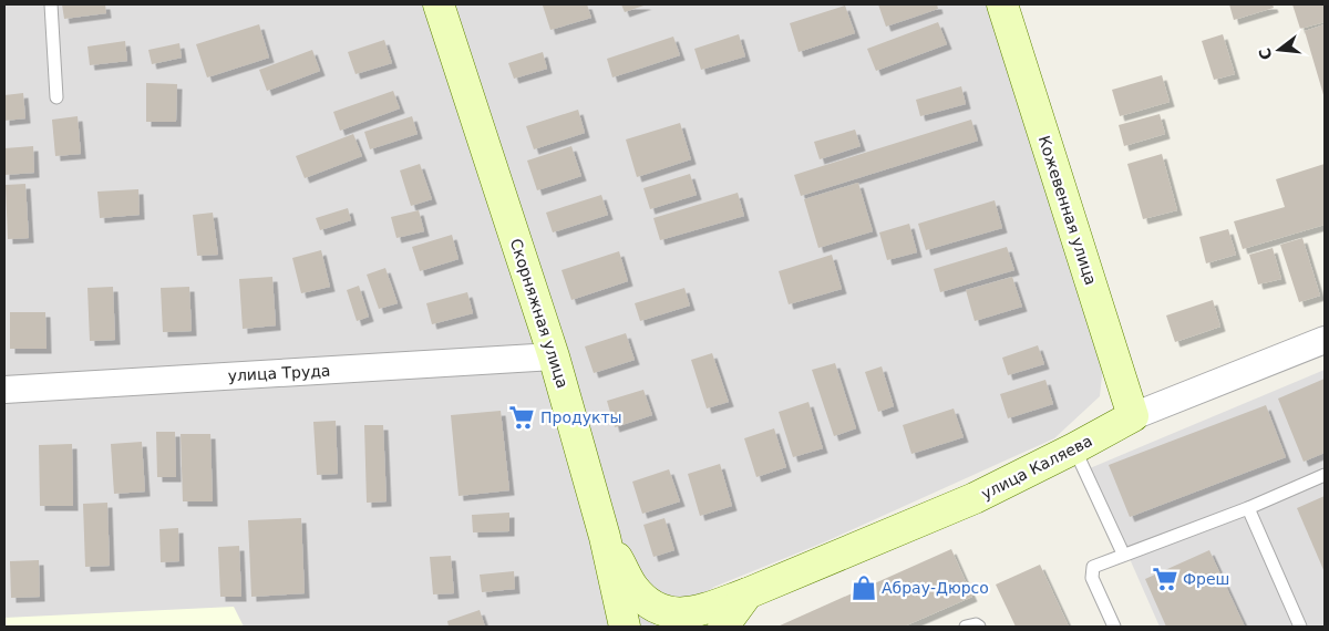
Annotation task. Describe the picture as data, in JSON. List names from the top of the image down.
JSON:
{
  "streets": {
    "main road": ["Кожевенная улица", "Скорняжная улица", "улица Каляева"],
    "street": ["улица Труда"]
  },
  "crossings": [
    ["Кожевенная улица", "улица Каляева"],
    ["Скорняжная улица", "улица Труда"],
    ["Скорняжная улица", "улица Каляева"]
  ],
  "places": {
    "supermarket": ["Продукты", "Фреш"],
    "shop": ["Абрау-Дюрсо"]
  },
  "north": "left"
}
